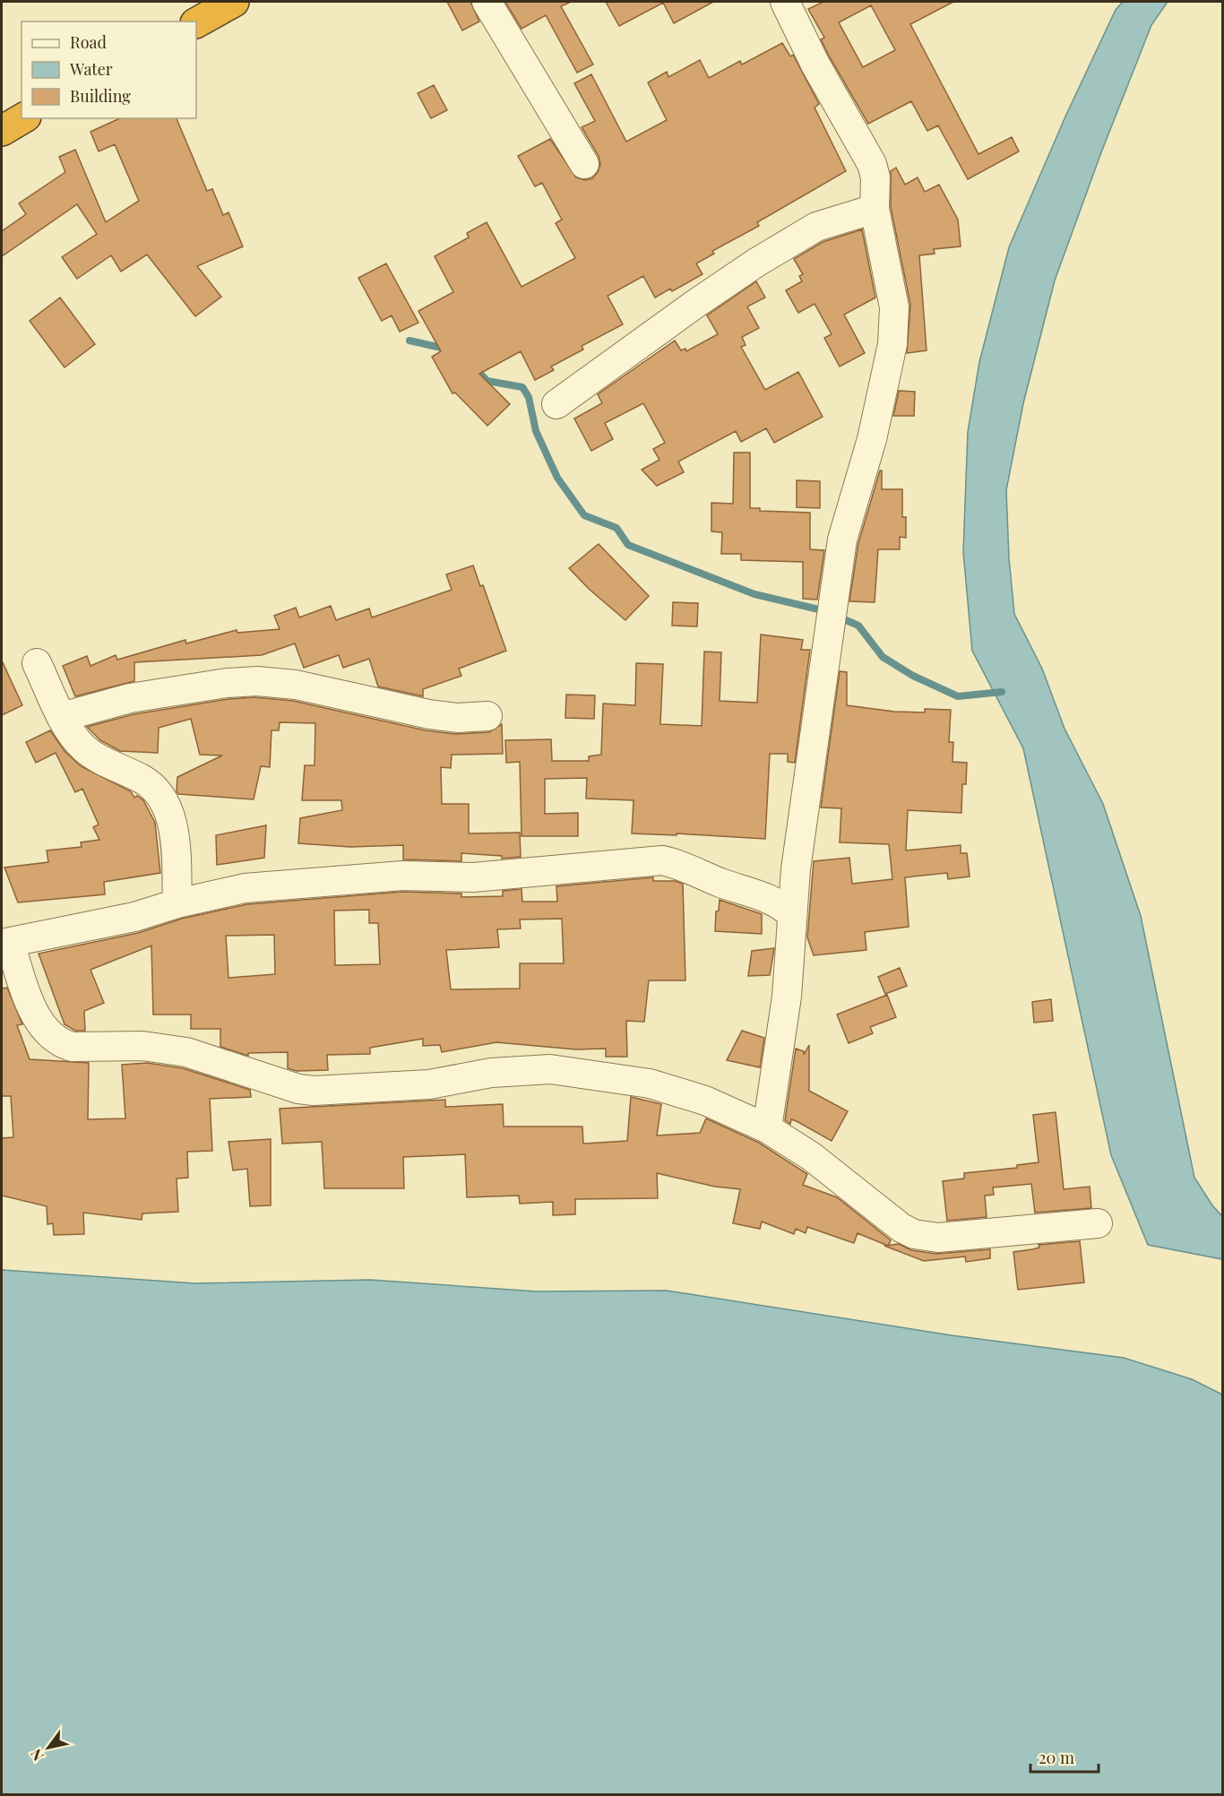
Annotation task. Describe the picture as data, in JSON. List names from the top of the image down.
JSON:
{
  "legend": ["Road", "Water", "Building"],
  "scale_bar": "20 m",
  "north": "bottom left"
}
